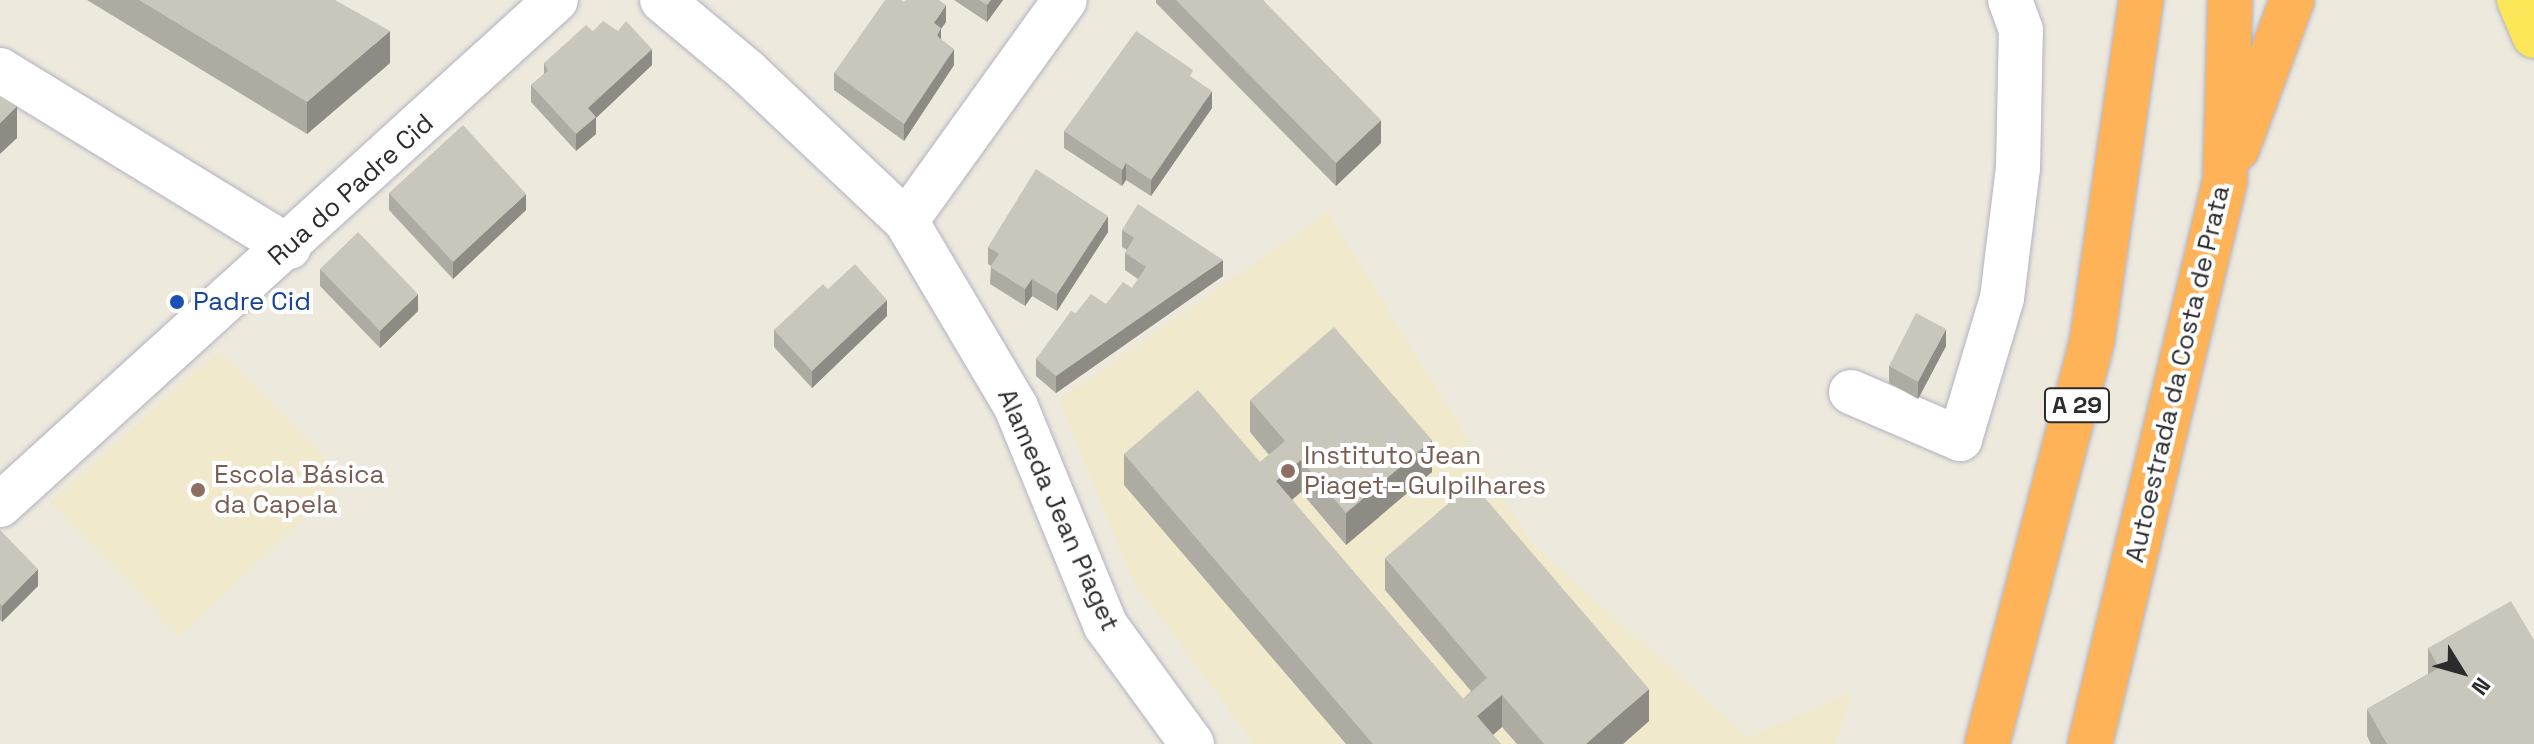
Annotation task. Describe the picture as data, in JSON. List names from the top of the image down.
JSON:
{
  "streets": {
    "highway": ["Autoestrada da Costa de Prata", "A 29"],
    "street": ["Rua do Padre Cid", "Alameda Jean Piaget"]
  },
  "places": ["Padre Cid", "Instituto Jean Piaget - Gulpilhares", "Escola Básica da Capela"],
  "north": "bottom right"
}
